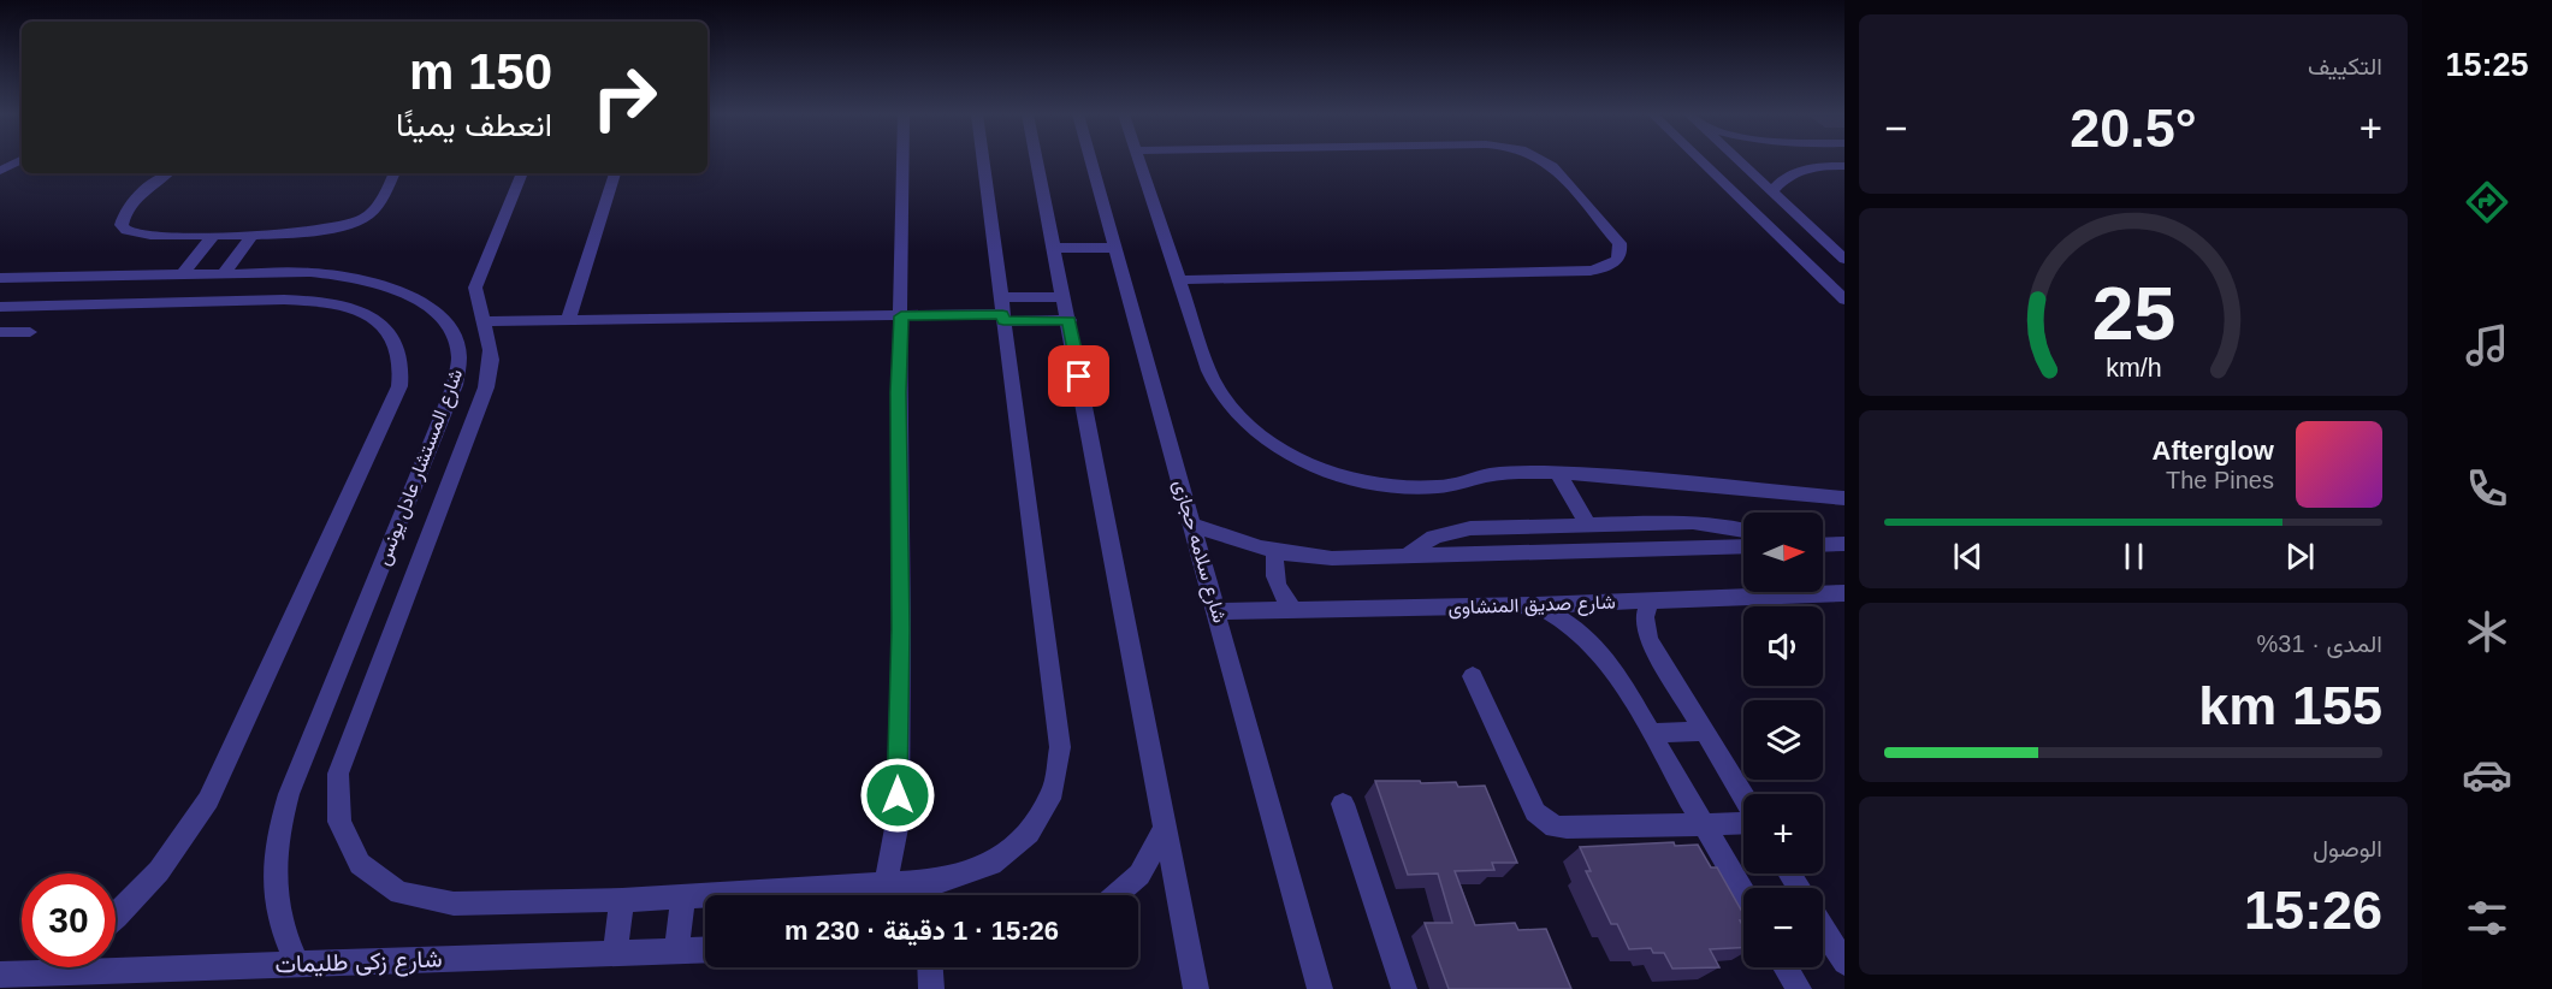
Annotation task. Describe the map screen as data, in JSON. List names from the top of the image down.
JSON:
{
  "streets": {
    "street": [
      "شارع المستشار عادل يونس",
      "شارع سلامه حجازى",
      "شارع صديق المنشاوى",
      "شارع زكى طليمات"
    ]
  },
  "crossings": [
    ["شارع المستشار عادل يونس", "شارع زكى طليمات"],
    ["شارع سلامه حجازى", "شارع صديق المنشاوى"]
  ],
  "north": "right",
  "page": {
    "tabs": "15:25",
    "tile": [
      "التكييف",
      ["المدى · 31%", "155 km"],
      ["الوصول", "15:26"]
    ],
    "turn": ["150 m", "انعطف يمينًا"],
    "heat": ["−", "20.5°", "+"],
    "song": ["Afterglow", "The Pines"],
    "map_buttons": ["+", "−"],
    "limit": "30",
    "trip": "15:26 · 1 دقيقة · 230 m",
    "gauge": ["25", "km/h"]
  }
}
